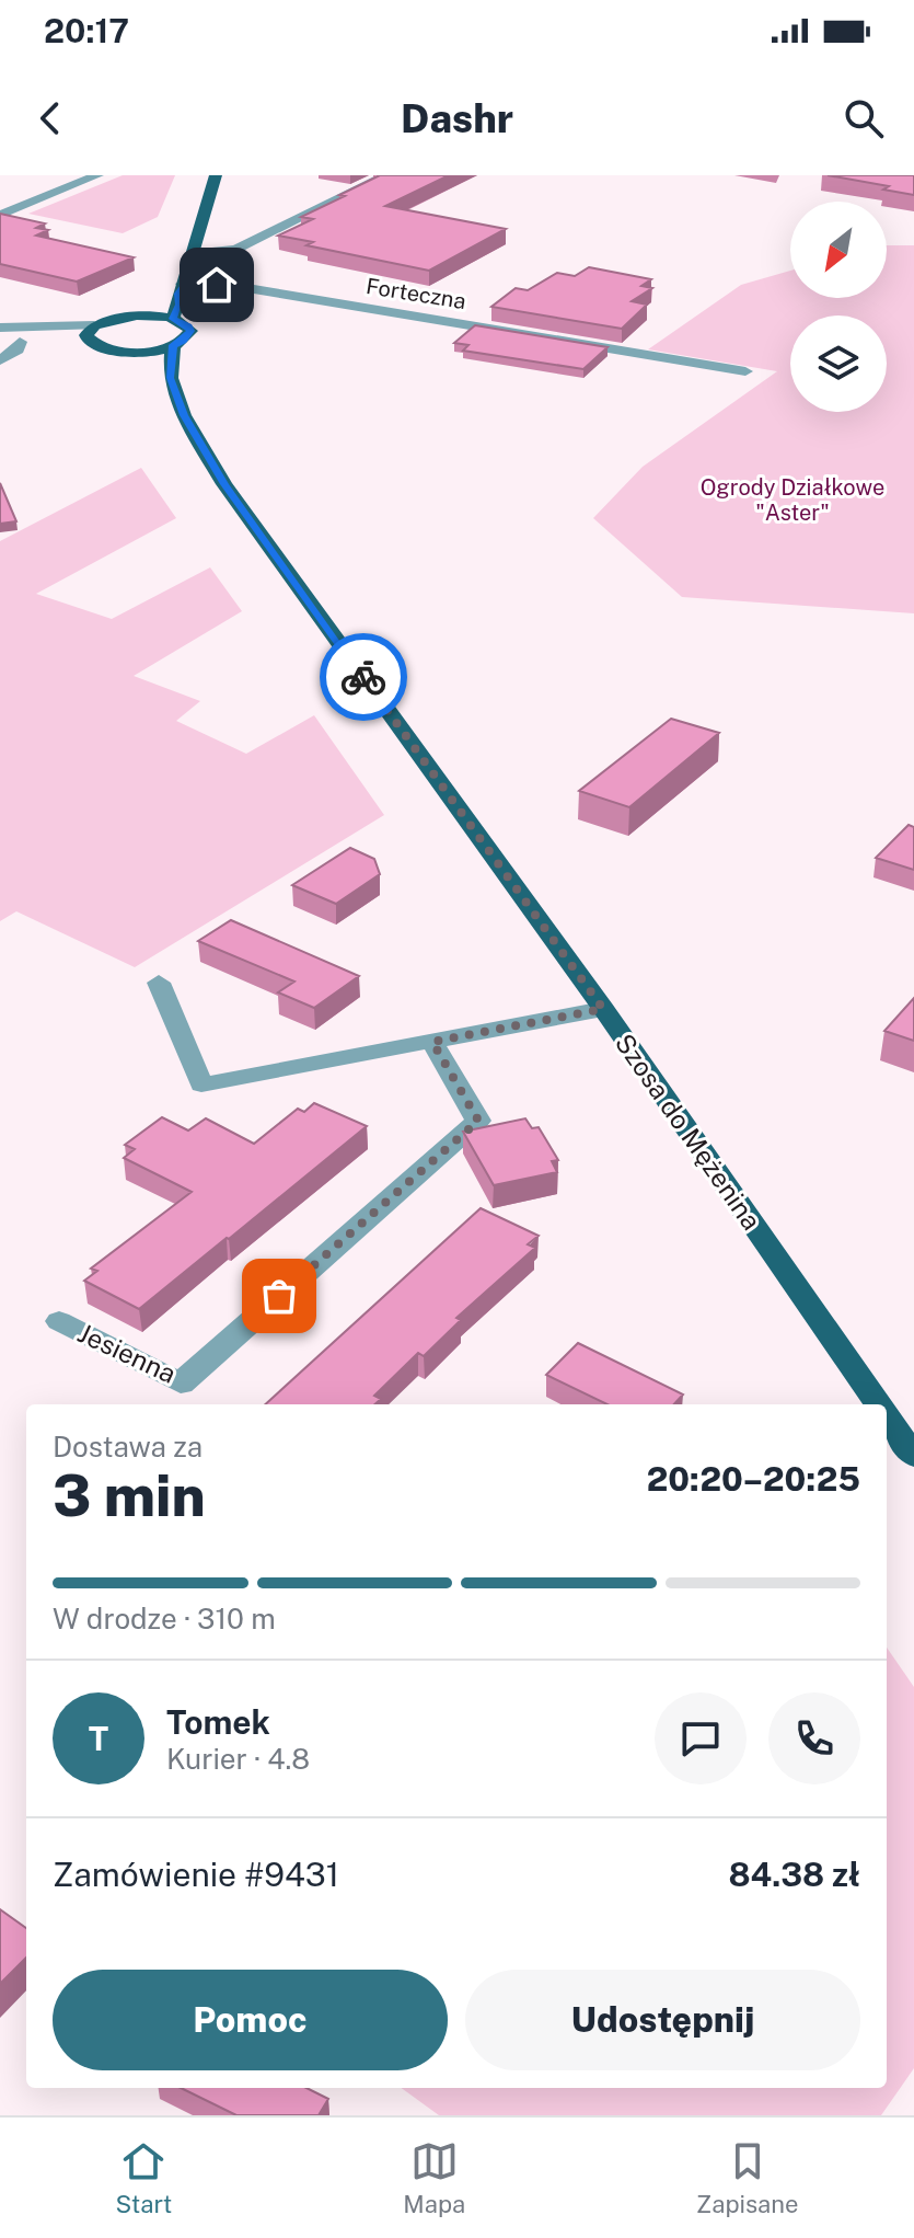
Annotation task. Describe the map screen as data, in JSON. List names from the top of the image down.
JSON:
{
  "streets": {
    "main road": ["Szosa do Mężenina"],
    "street": ["Forteczna", "Jesienna"]
  },
  "parks": ["Ogrody Działkowe \"Aster\""],
  "north": "bottom left",
  "page": {
    "status": "20:17",
    "header": "Dashr",
    "heading": ["3 min", "Dostawa za", "20:20–20:25"],
    "panel": [
      "Tomek",
      "Kurier · 4.8",
      "Zamówienie #9431",
      "84.38 zł"
    ],
    "bar": "W drodze · 310 m",
    "round": "T",
    "buttons": ["Pomoc", "Udostępnij"],
    "tabs": ["Start", "Mapa", "Zapisane"]
  }
}
